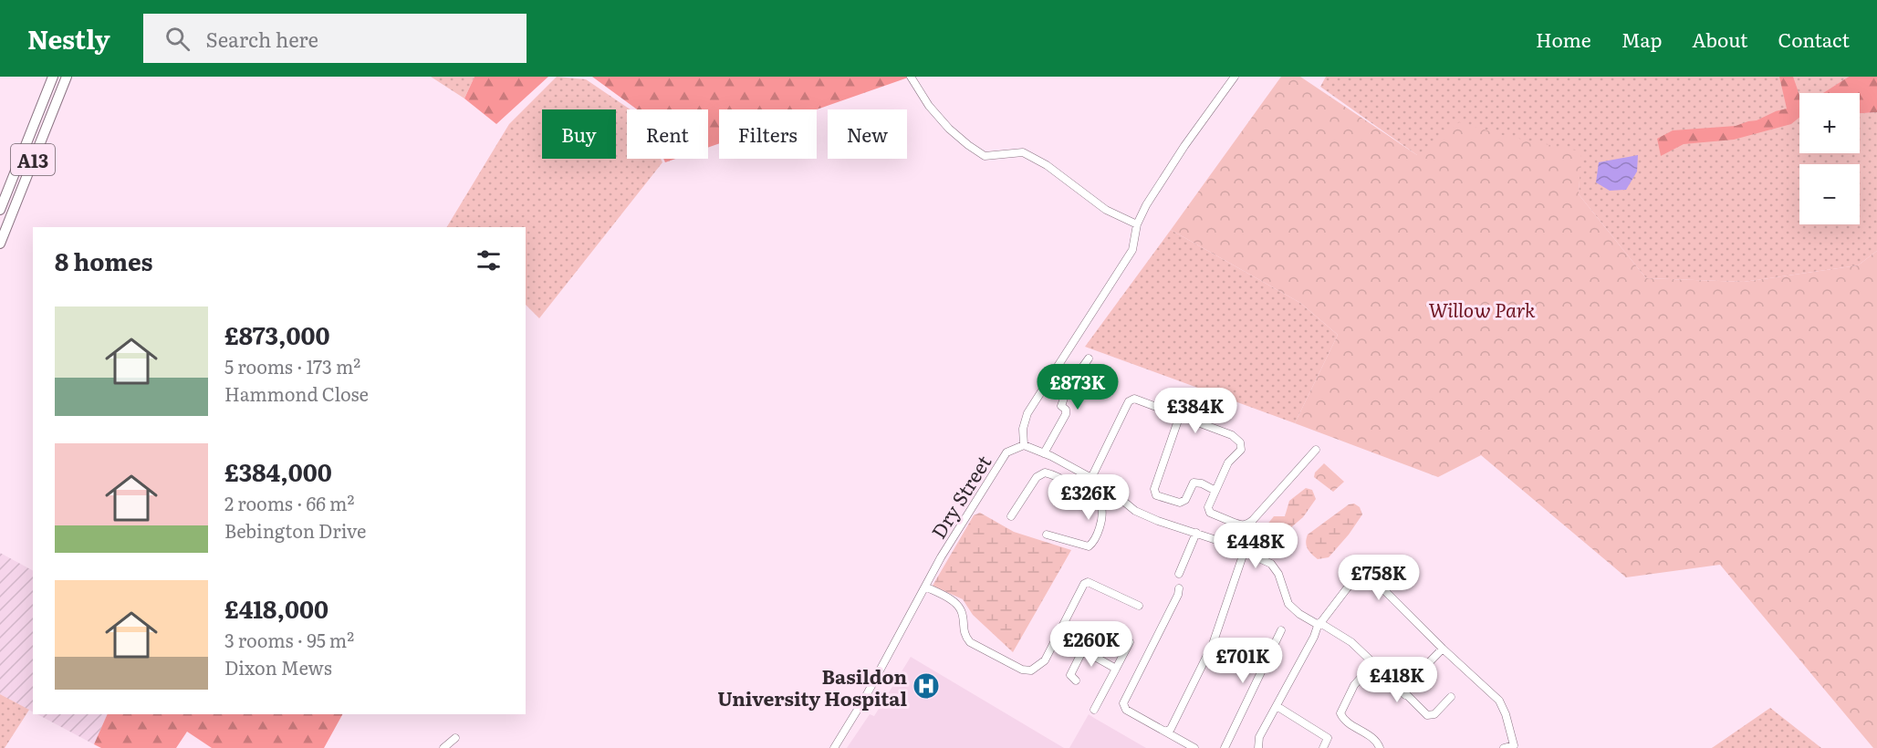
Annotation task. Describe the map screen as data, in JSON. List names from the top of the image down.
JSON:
{
  "streets": {
    "highway": ["A13"],
    "street": ["Dry Street"]
  },
  "parks": ["Willow Park"],
  "places": {
    "hospital": ["Basildon University Hospital"]
  },
  "page": {
    "header": "Nestly",
    "search": "Search here",
    "nav": [
      "Home",
      "Map",
      "About",
      "Contact"
    ],
    "map_buttons": ["+", "−"],
    "chip": [
      "Buy",
      "Rent",
      "Filters",
      "New"
    ],
    "heading": "8 homes",
    "list": [
      {
        "name": "£873,000",
        "note": "5 rooms · 173 m² · Hammond Close"
      },
      {
        "name": "£384,000",
        "note": "2 rooms · 66 m² · Bebington Drive"
      },
      {
        "name": "£418,000",
        "note": "3 rooms · 95 m² · Dixon Mews"
      }
    ],
    "price": [
      "£873K",
      "£384K",
      "£326K",
      "£448K",
      "£758K",
      "£260K",
      "£701K",
      "£418K"
    ]
  }
}
